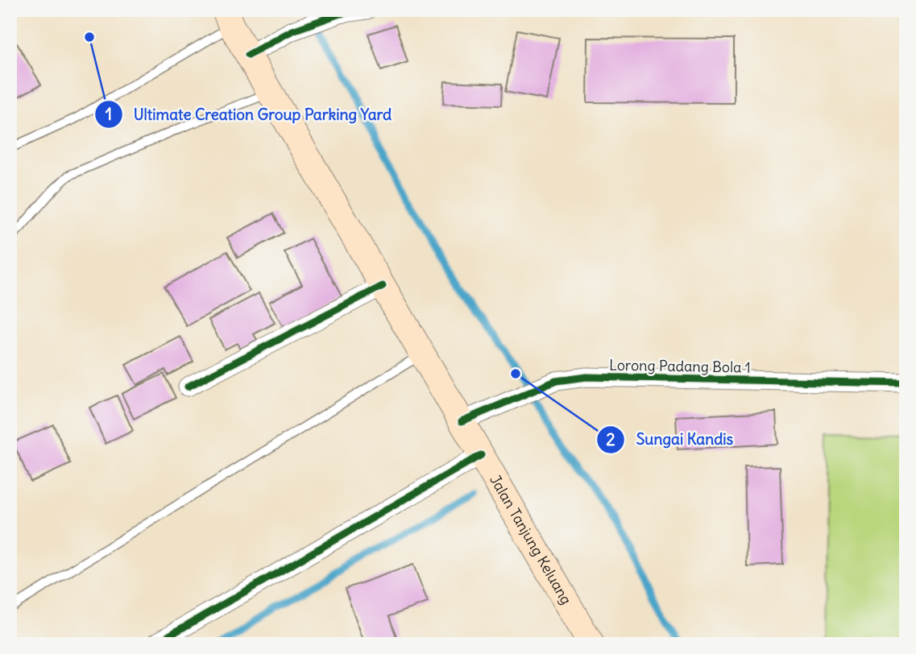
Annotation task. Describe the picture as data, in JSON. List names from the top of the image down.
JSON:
{
  "streets": {
    "main road": ["Jalan Tanjung Keluang"],
    "street": ["Lorong Padang Bola 1"]
  },
  "crossings": [
    ["Lorong Padang Bola 1", "Jalan Tanjung Keluang"]
  ],
  "places": ["Ultimate Creation Group Parking Yard", "Sungai Kandis"]
}
